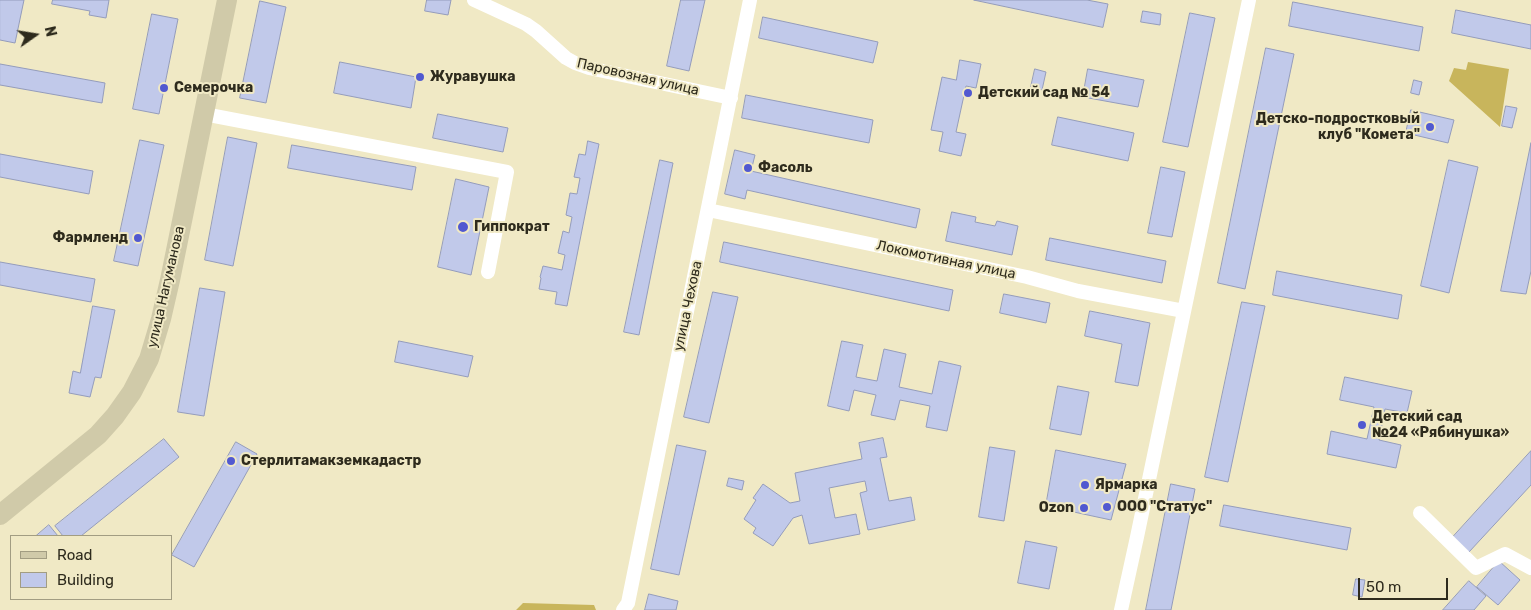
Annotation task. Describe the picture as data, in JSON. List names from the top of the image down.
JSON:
{
  "streets": {
    "street": [
      "Паровозная улица",
      "Локомотивная улица",
      "улица Нагуманова",
      "улица Чехова"
    ]
  },
  "crossings": [
    ["Паровозная улица", "улица Чехова"],
    ["Локомотивная улица", "улица Чехова"]
  ],
  "places": [
    "Журавушка",
    "Семерочка",
    "Детский сад № 54",
    "Детско-подростковый клуб \"Комета\"",
    "Фасоль",
    "Гиппократ",
    "Фармленд",
    "Детский сад №24 «Рябинушка»",
    "Стерлитамакземкадастр",
    "Ярмарка",
    "ООО \"Статус\"",
    "Ozon"
  ],
  "legend": ["Road", "Building"],
  "scale_bar": "50 m",
  "north": "right"
}
